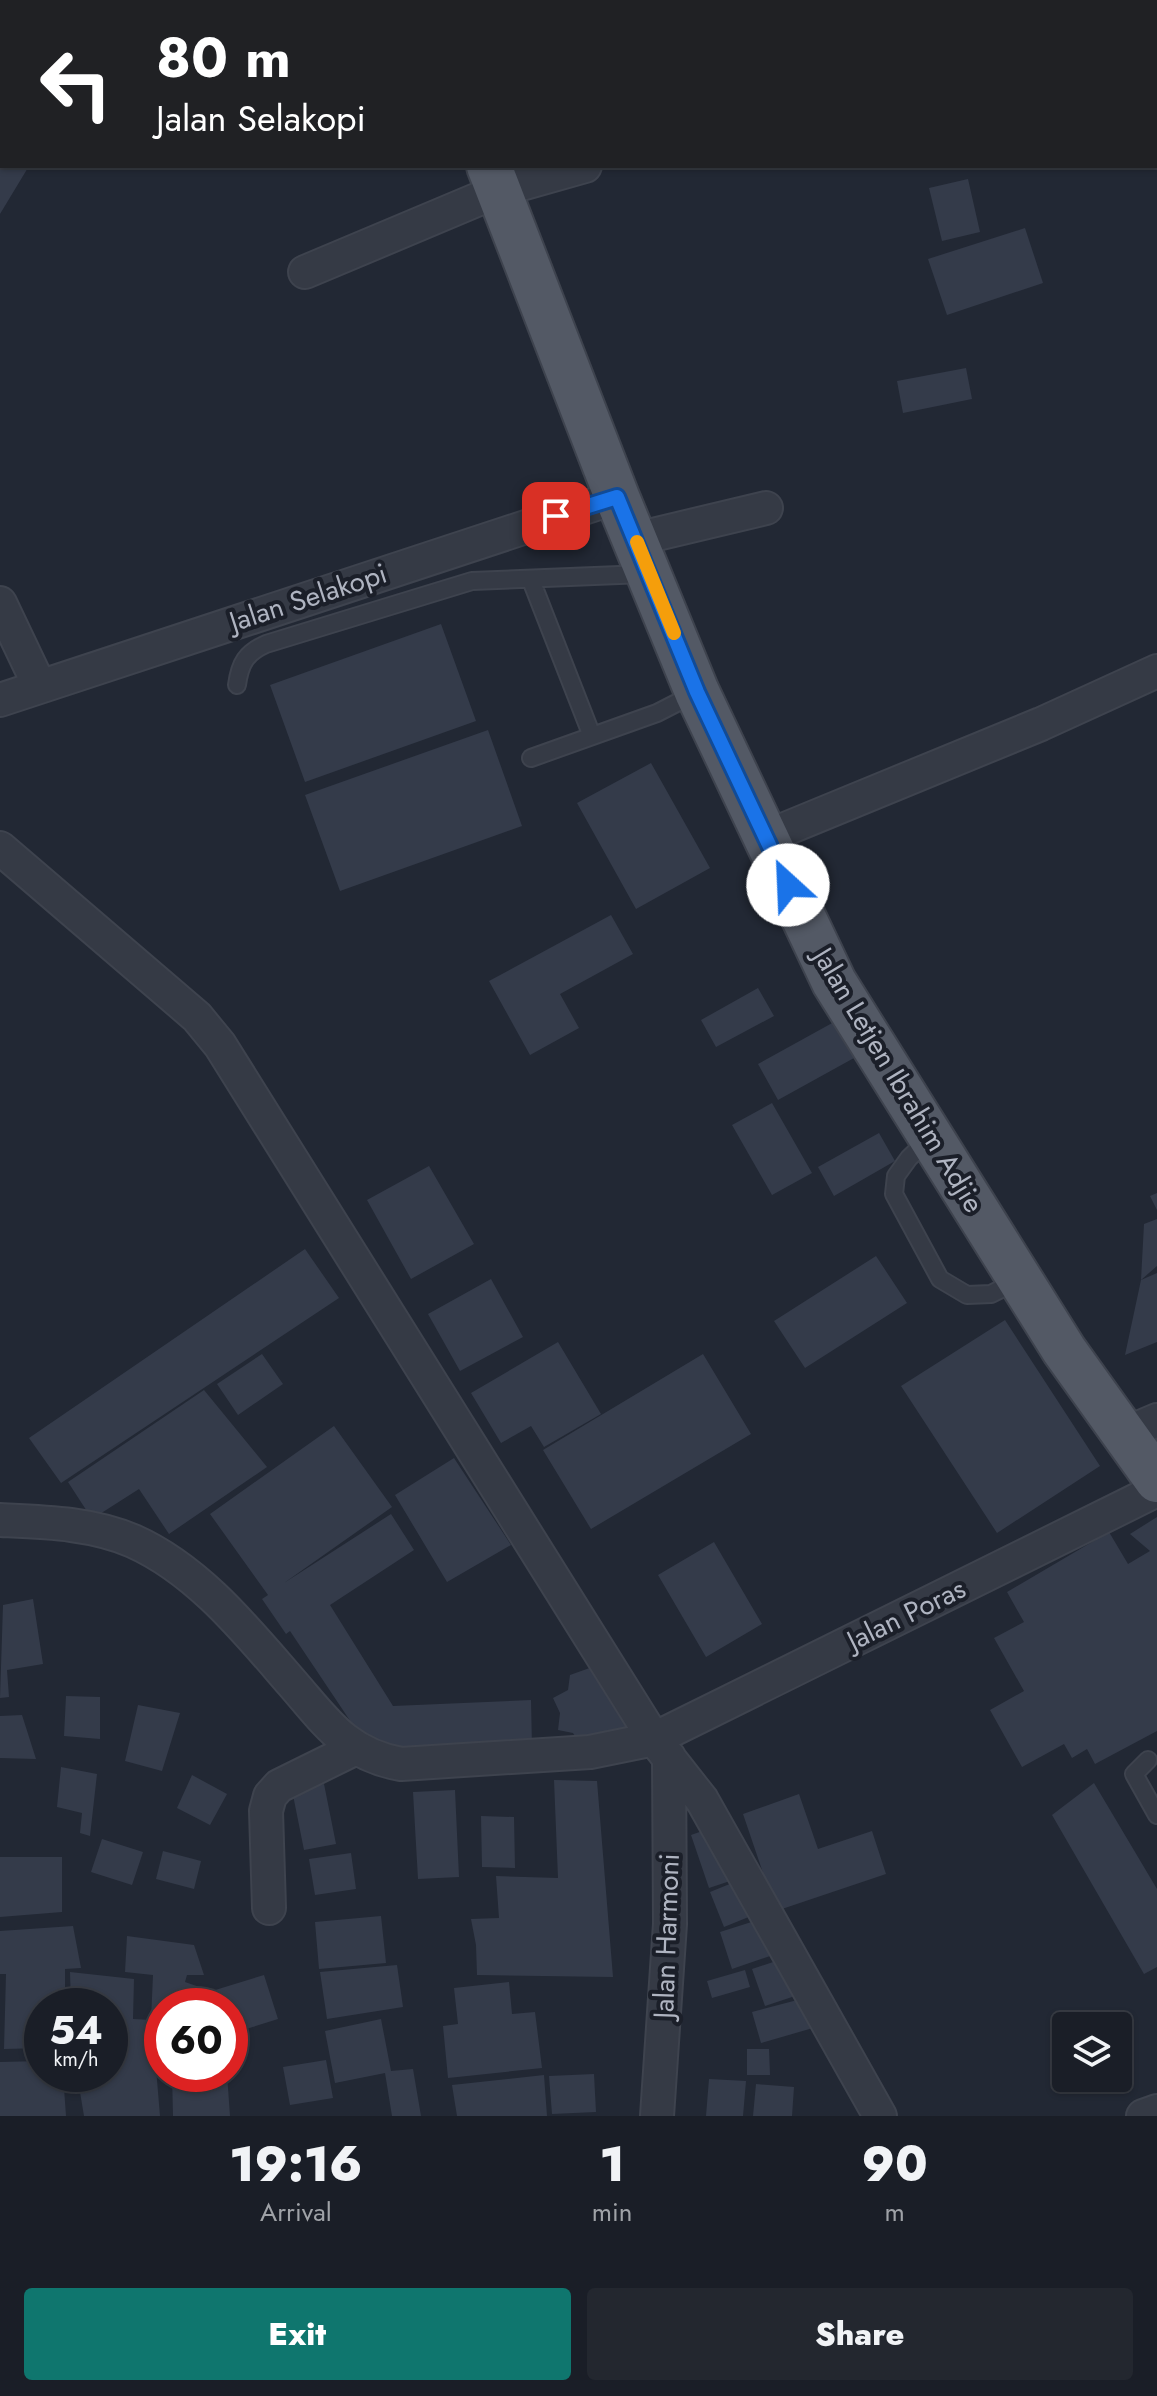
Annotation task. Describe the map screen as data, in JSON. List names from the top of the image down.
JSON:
{
  "streets": {
    "main road": ["Jalan Letjen Ibrahim Adjie"],
    "street": ["Jalan Selakopi", "Jalan Poras", "Jalan Harmoni"]
  },
  "crossings": [
    ["Jalan Selakopi", "Jalan Letjen Ibrahim Adjie"],
    ["Jalan Poras", "Jalan Harmoni"]
  ],
  "page": {
    "turn": ["80 m", "Jalan Selakopi"],
    "speed": "54 km/h",
    "limit": "60",
    "eta": [
      "19:16",
      "Arrival",
      "1",
      "min",
      "90",
      "m"
    ],
    "buttons": ["Exit", "Share"]
  }
}
